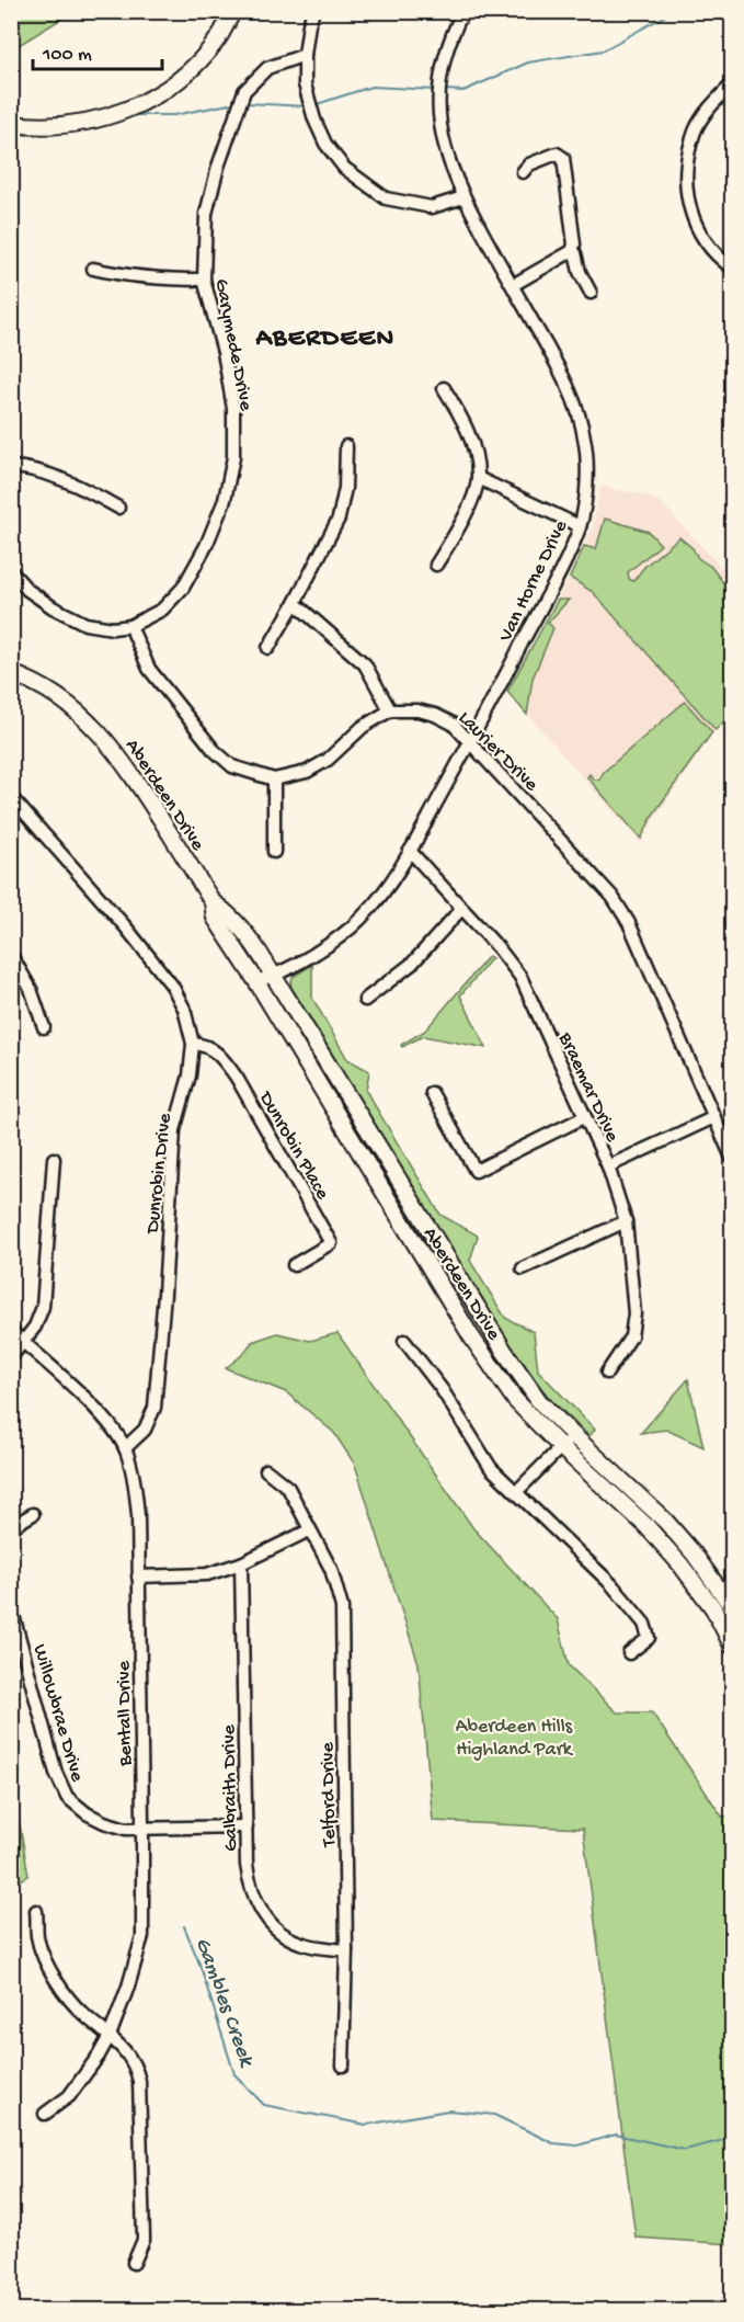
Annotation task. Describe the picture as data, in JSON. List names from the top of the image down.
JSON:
{
  "streets": {
    "main road": ["Aberdeen Drive"],
    "street": [
      "Garymede Drive",
      "Van Horne Drive",
      "Laurier Drive",
      "Braemar Drive",
      "Dunrobin Place",
      "Dunrobin Drive",
      "Willowbrae Drive",
      "Bentall Drive",
      "Galbraith Drive",
      "Telford Drive"
    ]
  },
  "crossings": [
    ["Van Horne Drive", "Laurier Drive"],
    ["Van Horne Drive", "Aberdeen Drive"],
    ["Van Horne Drive", "Braemar Drive"],
    ["Dunrobin Place", "Dunrobin Drive"],
    ["Dunrobin Drive", "Bentall Drive"],
    ["Willowbrae Drive", "Bentall Drive"],
    ["Willowbrae Drive", "Galbraith Drive"],
    ["Galbraith Drive", "Telford Drive"]
  ],
  "districts": ["ABERDEEN"],
  "water": ["Gambles Creek"],
  "parks": ["Aberdeen Hills Highland Park"],
  "scale_bar": "100 m"
}
